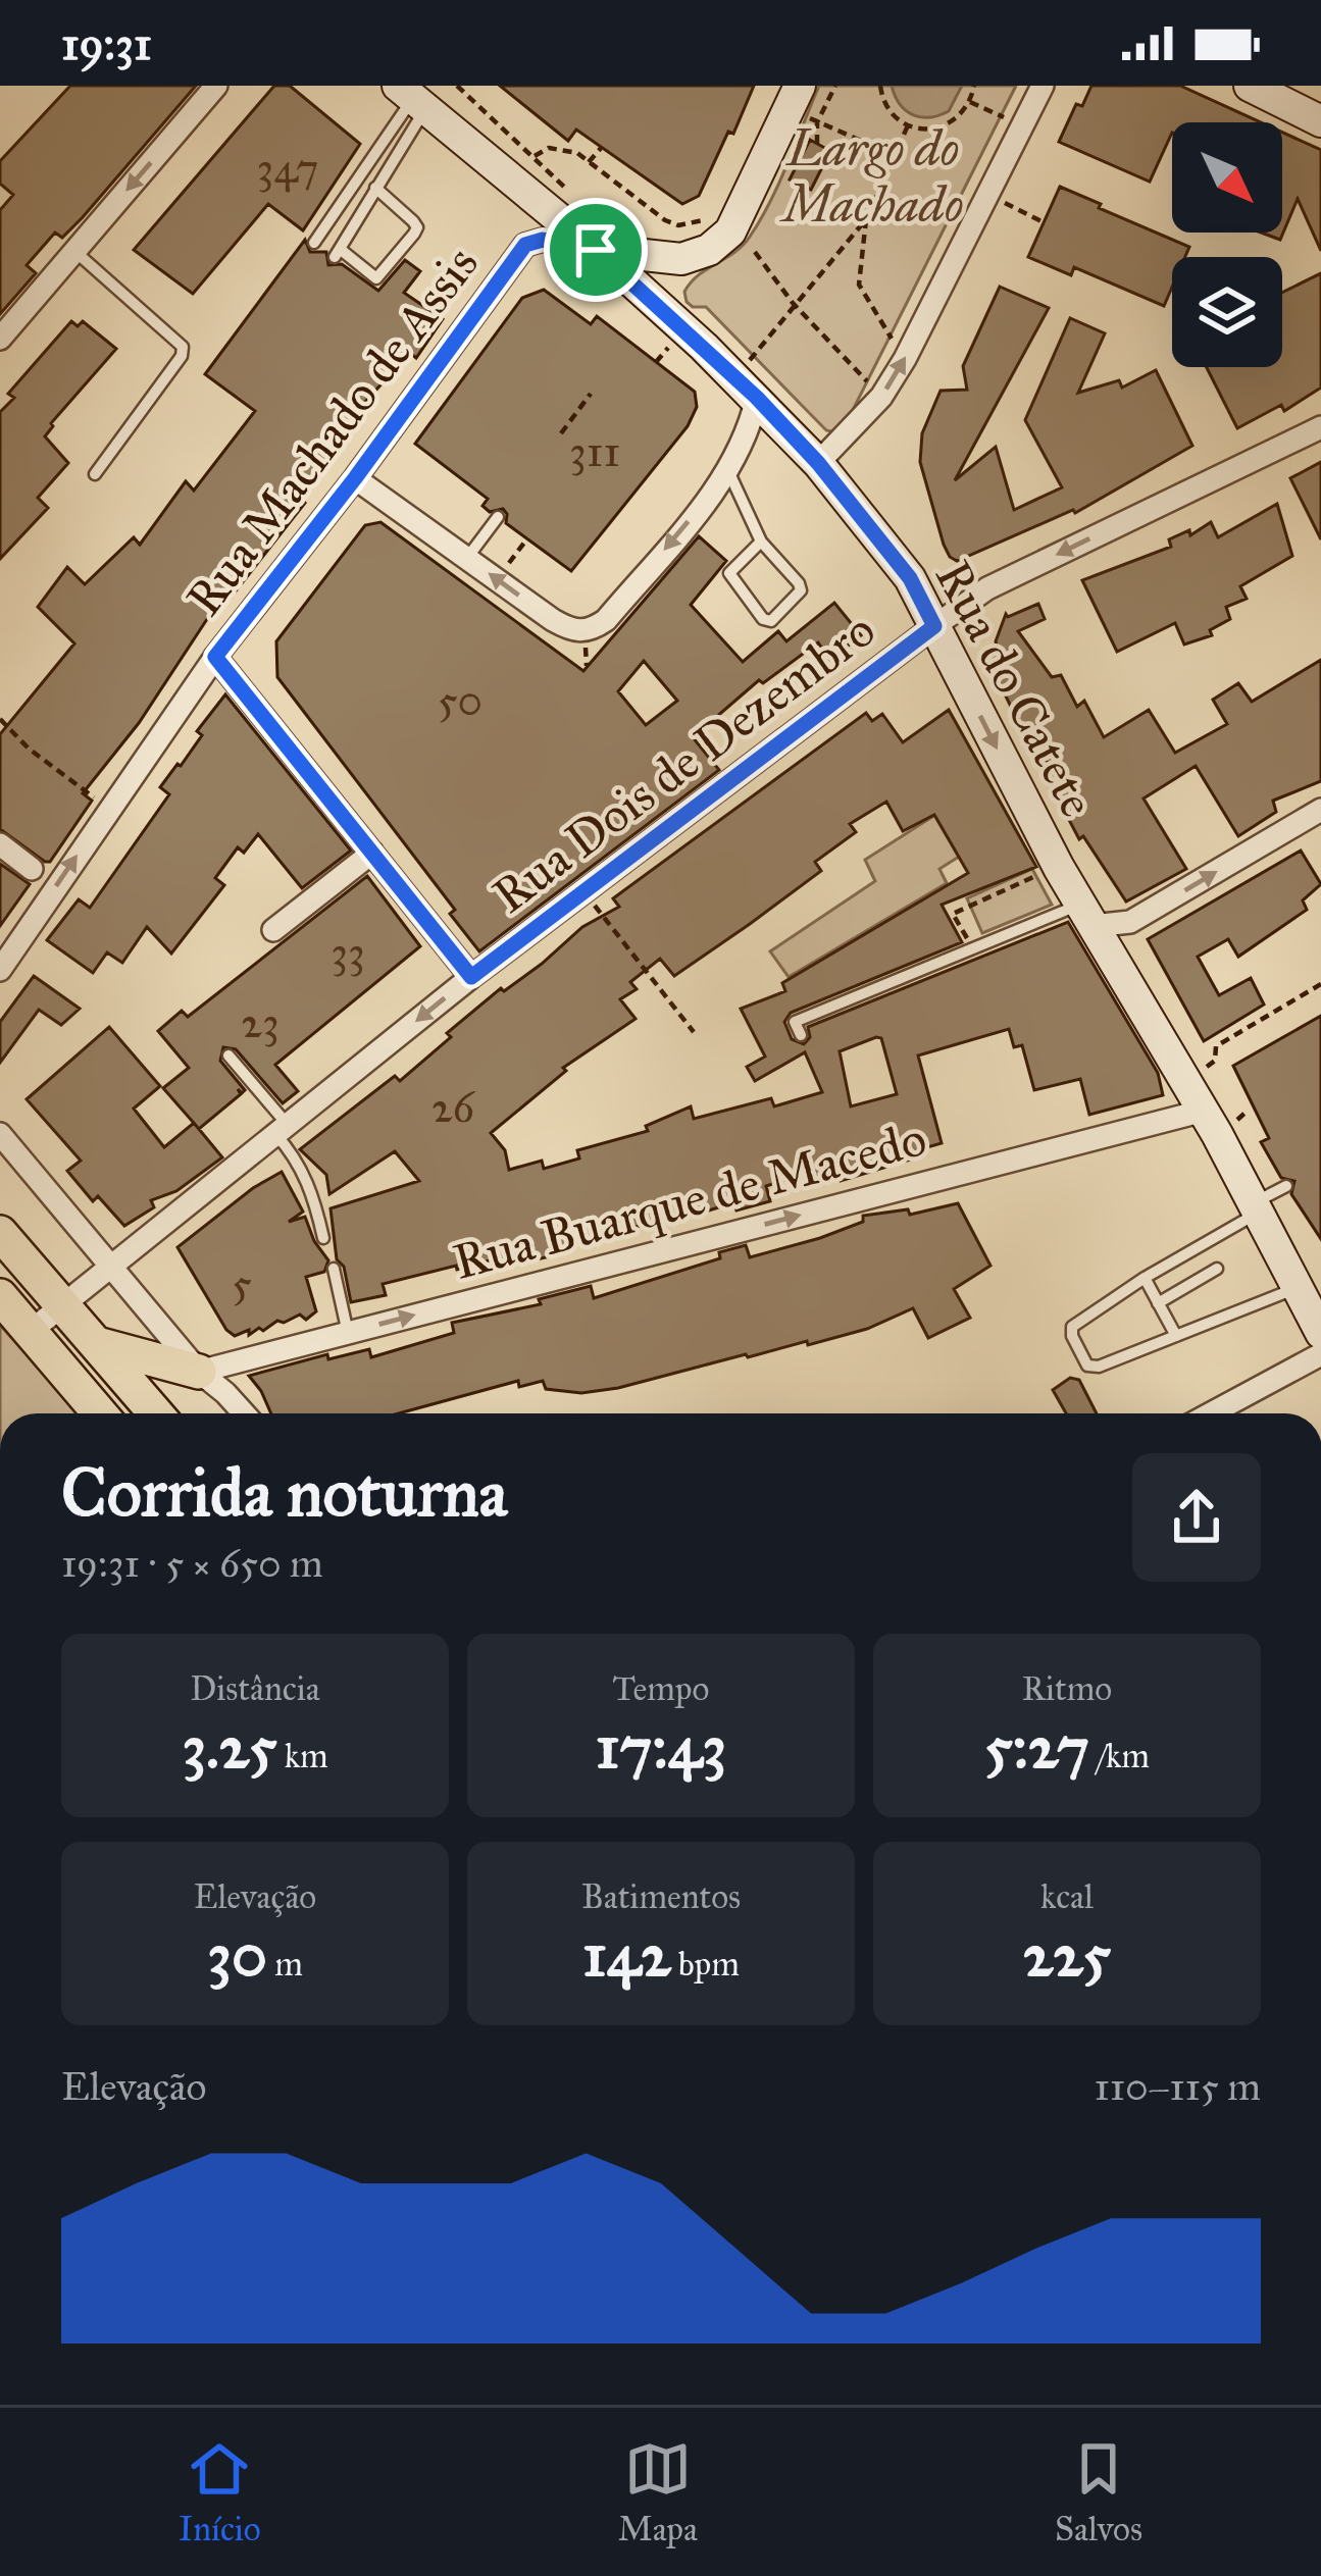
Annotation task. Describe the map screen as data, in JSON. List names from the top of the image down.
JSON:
{
  "streets": {
    "main road": ["Rua do Catete"],
    "street": ["Rua Machado de Assis", "Rua Dois de Dezembro", "Rua Buarque de Macedo"]
  },
  "crossings": [
    ["Rua Machado de Assis", "Rua do Catete"],
    ["Rua do Catete", "Rua Dois de Dezembro"],
    ["Rua do Catete", "Rua Buarque de Macedo"]
  ],
  "one_way": ["Rua Dois de Dezembro", "Rua Buarque de Macedo"],
  "parks": ["Largo do Machado"],
  "house_numbers": [
    "347",
    "311",
    "50",
    "33",
    "23",
    "26",
    "5"
  ],
  "north": "bottom right",
  "page": {
    "status": "19:31",
    "heading": ["Corrida noturna", "19:31 · 5 × 650 m"],
    "stats": [
      ["Distância", "3.25 km"],
      ["Tempo", "17:43"],
      ["Ritmo", "5:27 /km"],
      ["Elevação", "30 m"],
      ["Batimentos", "142 bpm"],
      ["kcal", "225"]
    ],
    "chart": ["Elevação", "110–115 m"],
    "tabs": ["Início", "Mapa", "Salvos"]
  }
}
